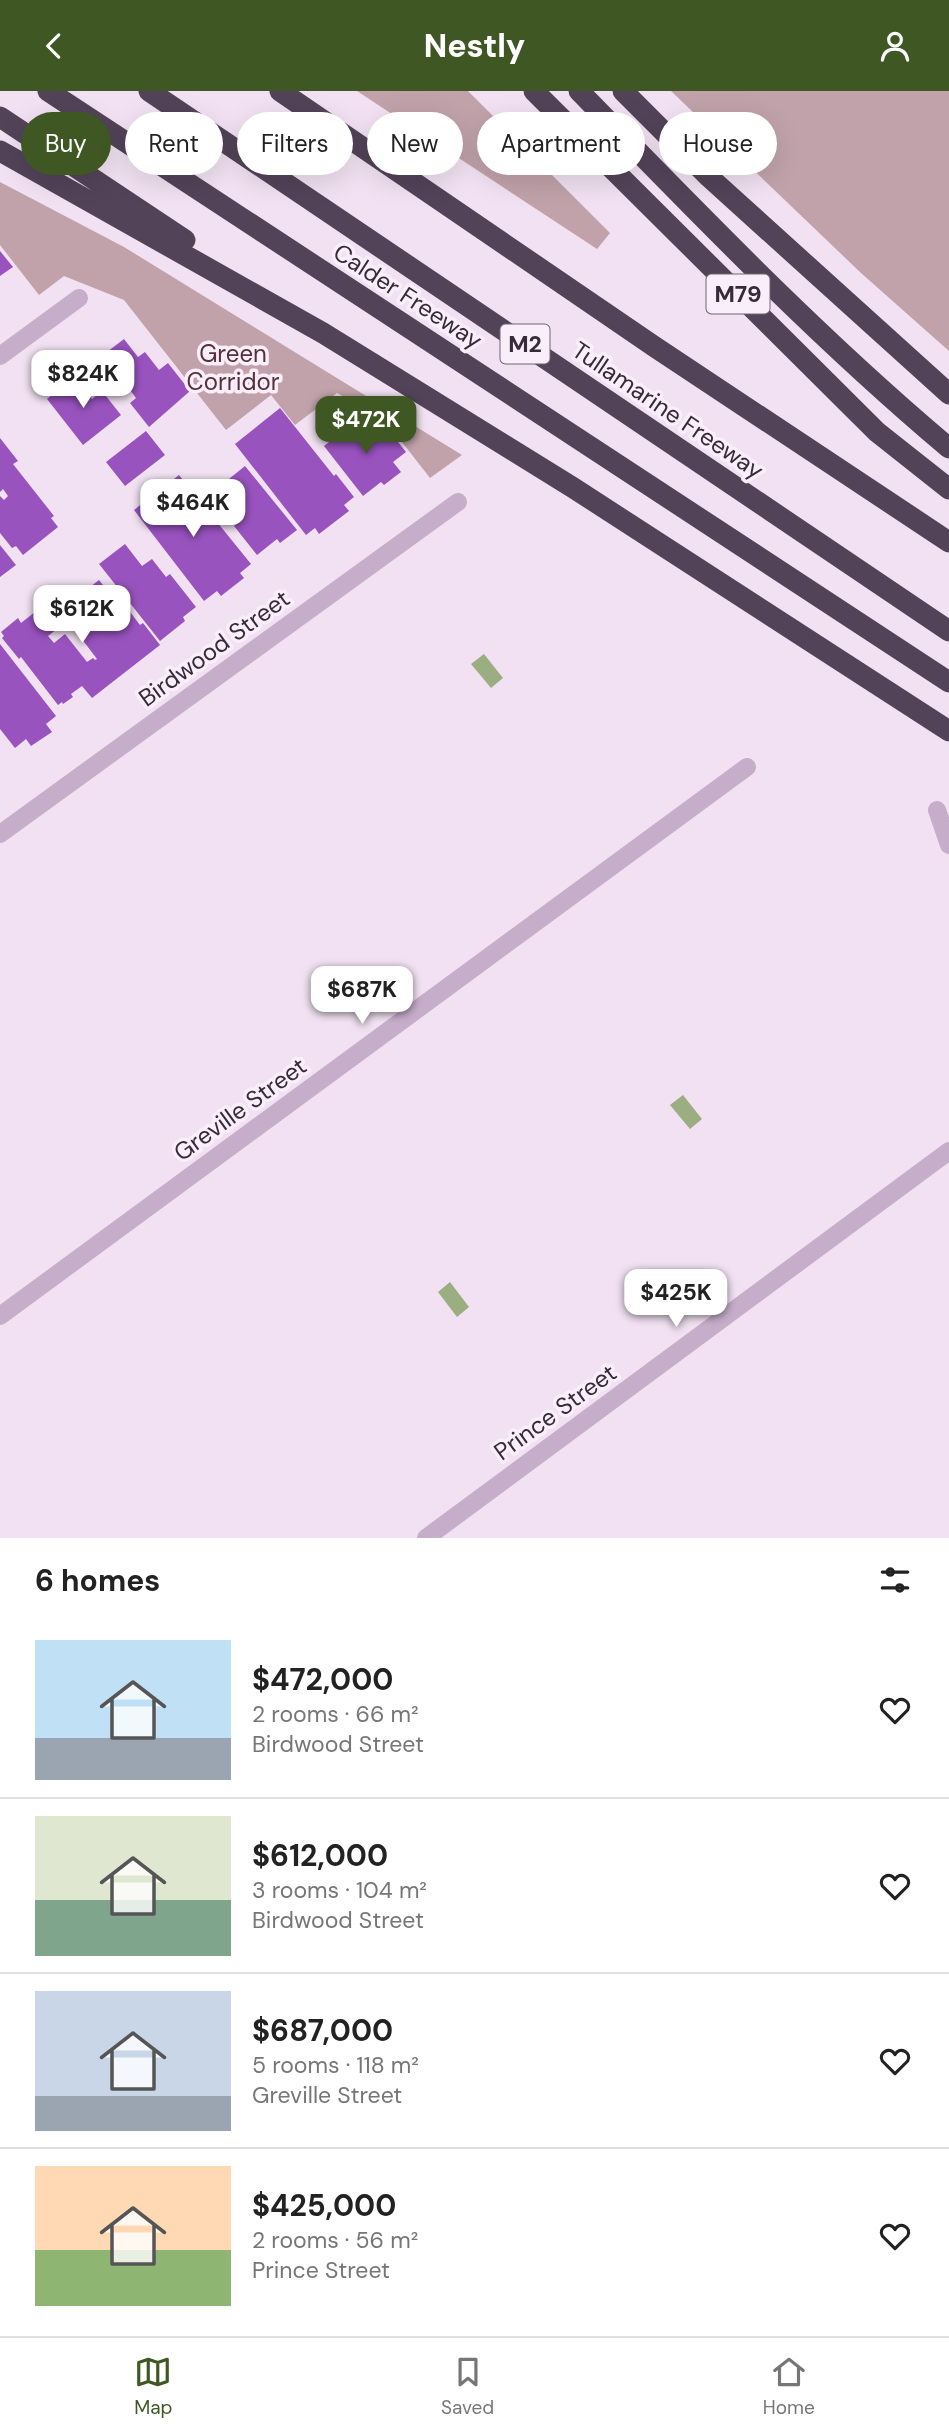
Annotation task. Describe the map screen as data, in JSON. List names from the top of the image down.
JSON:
{
  "streets": {
    "highway": [
      "M79",
      "Calder Freeway",
      "M2",
      "Tullamarine Freeway"
    ],
    "street": ["Birdwood Street", "Greville Street", "Prince Street"]
  },
  "parks": ["Green Corridor"],
  "page": {
    "header": "Nestly",
    "chip": [
      "Buy",
      "Rent",
      "Filters",
      "New",
      "Apartment",
      "House"
    ],
    "price": [
      "$824K",
      "$472K",
      "$464K",
      "$612K",
      "$687K",
      "$425K"
    ],
    "heading": "6 homes",
    "list": [
      {
        "name": "$472,000",
        "note": "2 rooms · 66 m² · Birdwood Street"
      },
      {
        "name": "$612,000",
        "note": "3 rooms · 104 m² · Birdwood Street"
      },
      {
        "name": "$687,000",
        "note": "5 rooms · 118 m² · Greville Street"
      },
      {
        "name": "$425,000",
        "note": "2 rooms · 56 m² · Prince Street"
      }
    ],
    "tabs": ["Map", "Saved", "Home"]
  }
}
